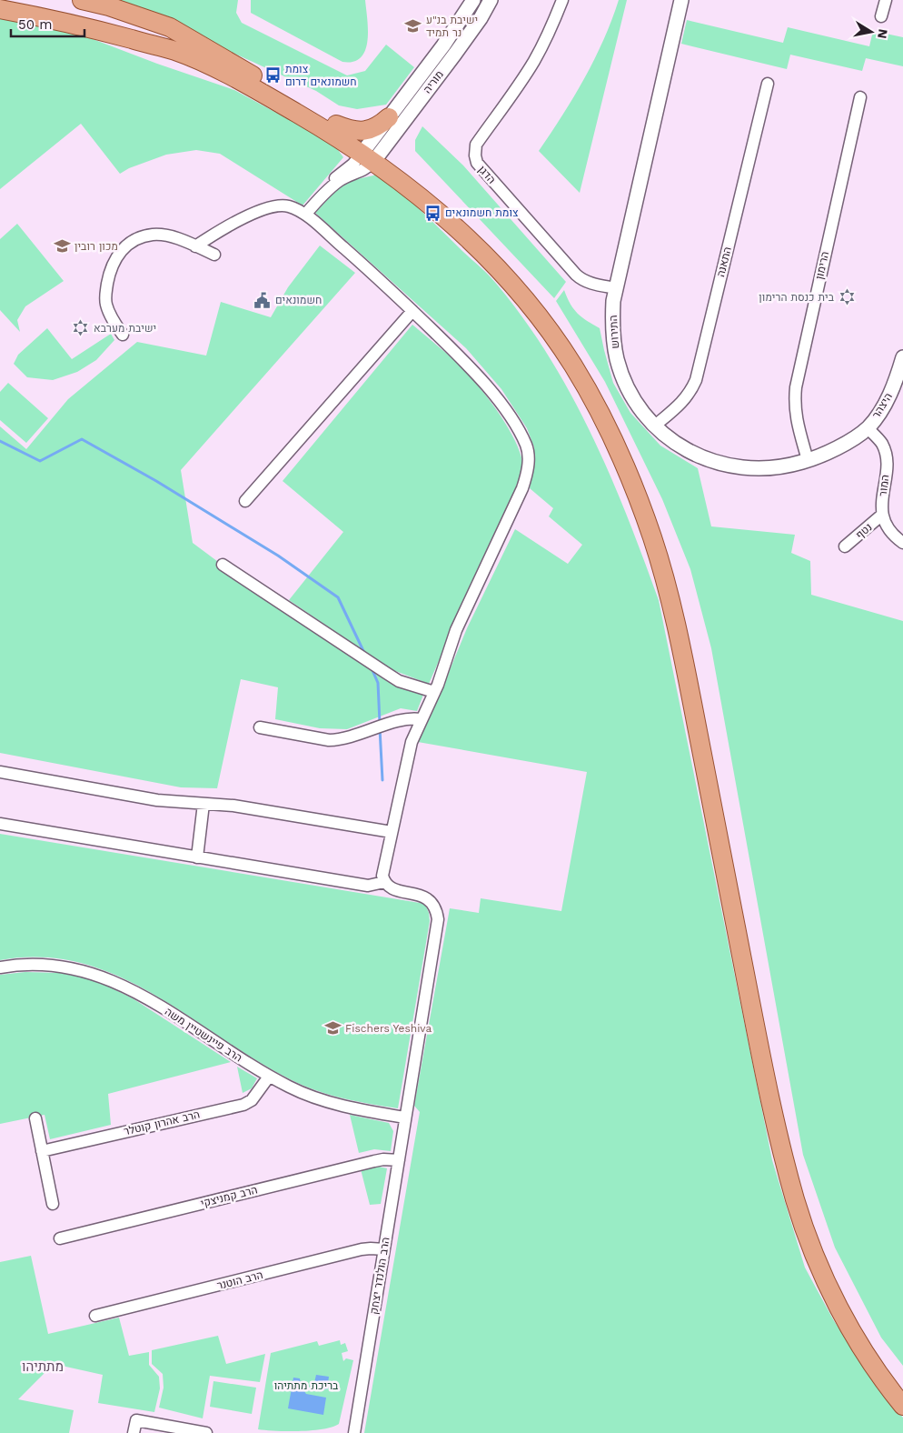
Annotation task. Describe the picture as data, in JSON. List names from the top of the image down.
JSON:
{
  "streets": {
    "street": [
      "מוריה",
      "הדגן",
      "התאנה",
      "הרימון",
      "התירוש",
      "היצהר",
      "המור",
      "נטף",
      "הרב פיינשטיין משה",
      "הרב אהרון קוטלר",
      "הרב קמניצקי",
      "הרב הולנדר יצחק",
      "הרב הוטנר"
    ]
  },
  "crossings": [
    ["הדגן", "התירוש"],
    ["התאנה", "התירוש"],
    ["הרימון", "התירוש"],
    ["התירוש", "היצהר"],
    ["התירוש", "המור"],
    ["היצהר", "המור"],
    ["המור", "נטף"],
    ["הרב פיינשטיין משה", "הרב אהרון קוטלר"],
    ["הרב פיינשטיין משה", "הרב הולנדר יצחק"],
    ["הרב קמניצקי", "הרב הולנדר יצחק"],
    ["הרב הולנדר יצחק", "הרב הוטנר"]
  ],
  "districts": ["מתתיהו"],
  "parks": ["בריכת מתתיהו"],
  "places": {
    "school or university": ["ישיבת בנ\"ע נר תמיד", "מכון רובין", "Fischers Yeshiva"],
    "bus stop": ["צומת חשמונאים דרום", "צומת חשמונאים"],
    "synagogue": ["בית כנסת הרימון", "ישיבת מערבא"],
    "public building": ["חשמונאים"]
  },
  "scale_bar": "50 m",
  "north": "right"
}
